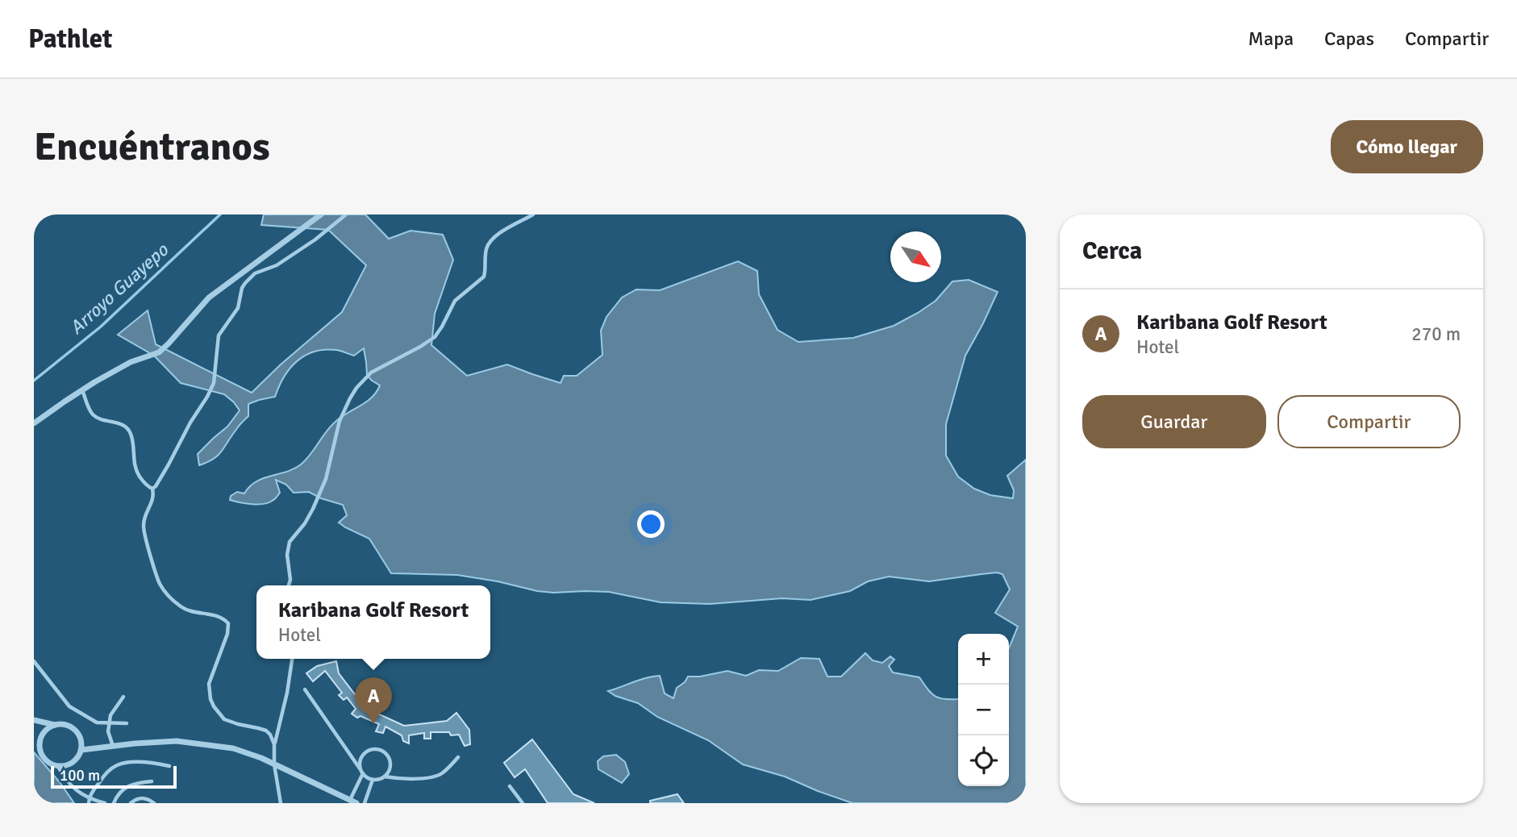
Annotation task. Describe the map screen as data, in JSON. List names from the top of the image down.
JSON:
{
  "water": ["Arroyo Guayepo"],
  "scale_bar": "100 m",
  "north": "bottom right",
  "page": {
    "header": "Pathlet",
    "nav": ["Mapa", "Capas", "Compartir"],
    "buttons": [
      "Cómo llegar",
      ["Guardar", "Compartir"]
    ],
    "title": "Encuéntranos",
    "heading": "Cerca",
    "list": [
      {
        "mark": "A",
        "name": "Karibana Golf Resort",
        "note": "Hotel",
        "value": "270 m"
      }
    ],
    "popup": ["Karibana Golf Resort", "Hotel"],
    "map_buttons": ["+", "−"],
    "pins": "A",
    "scale": "100 m"
  }
}
